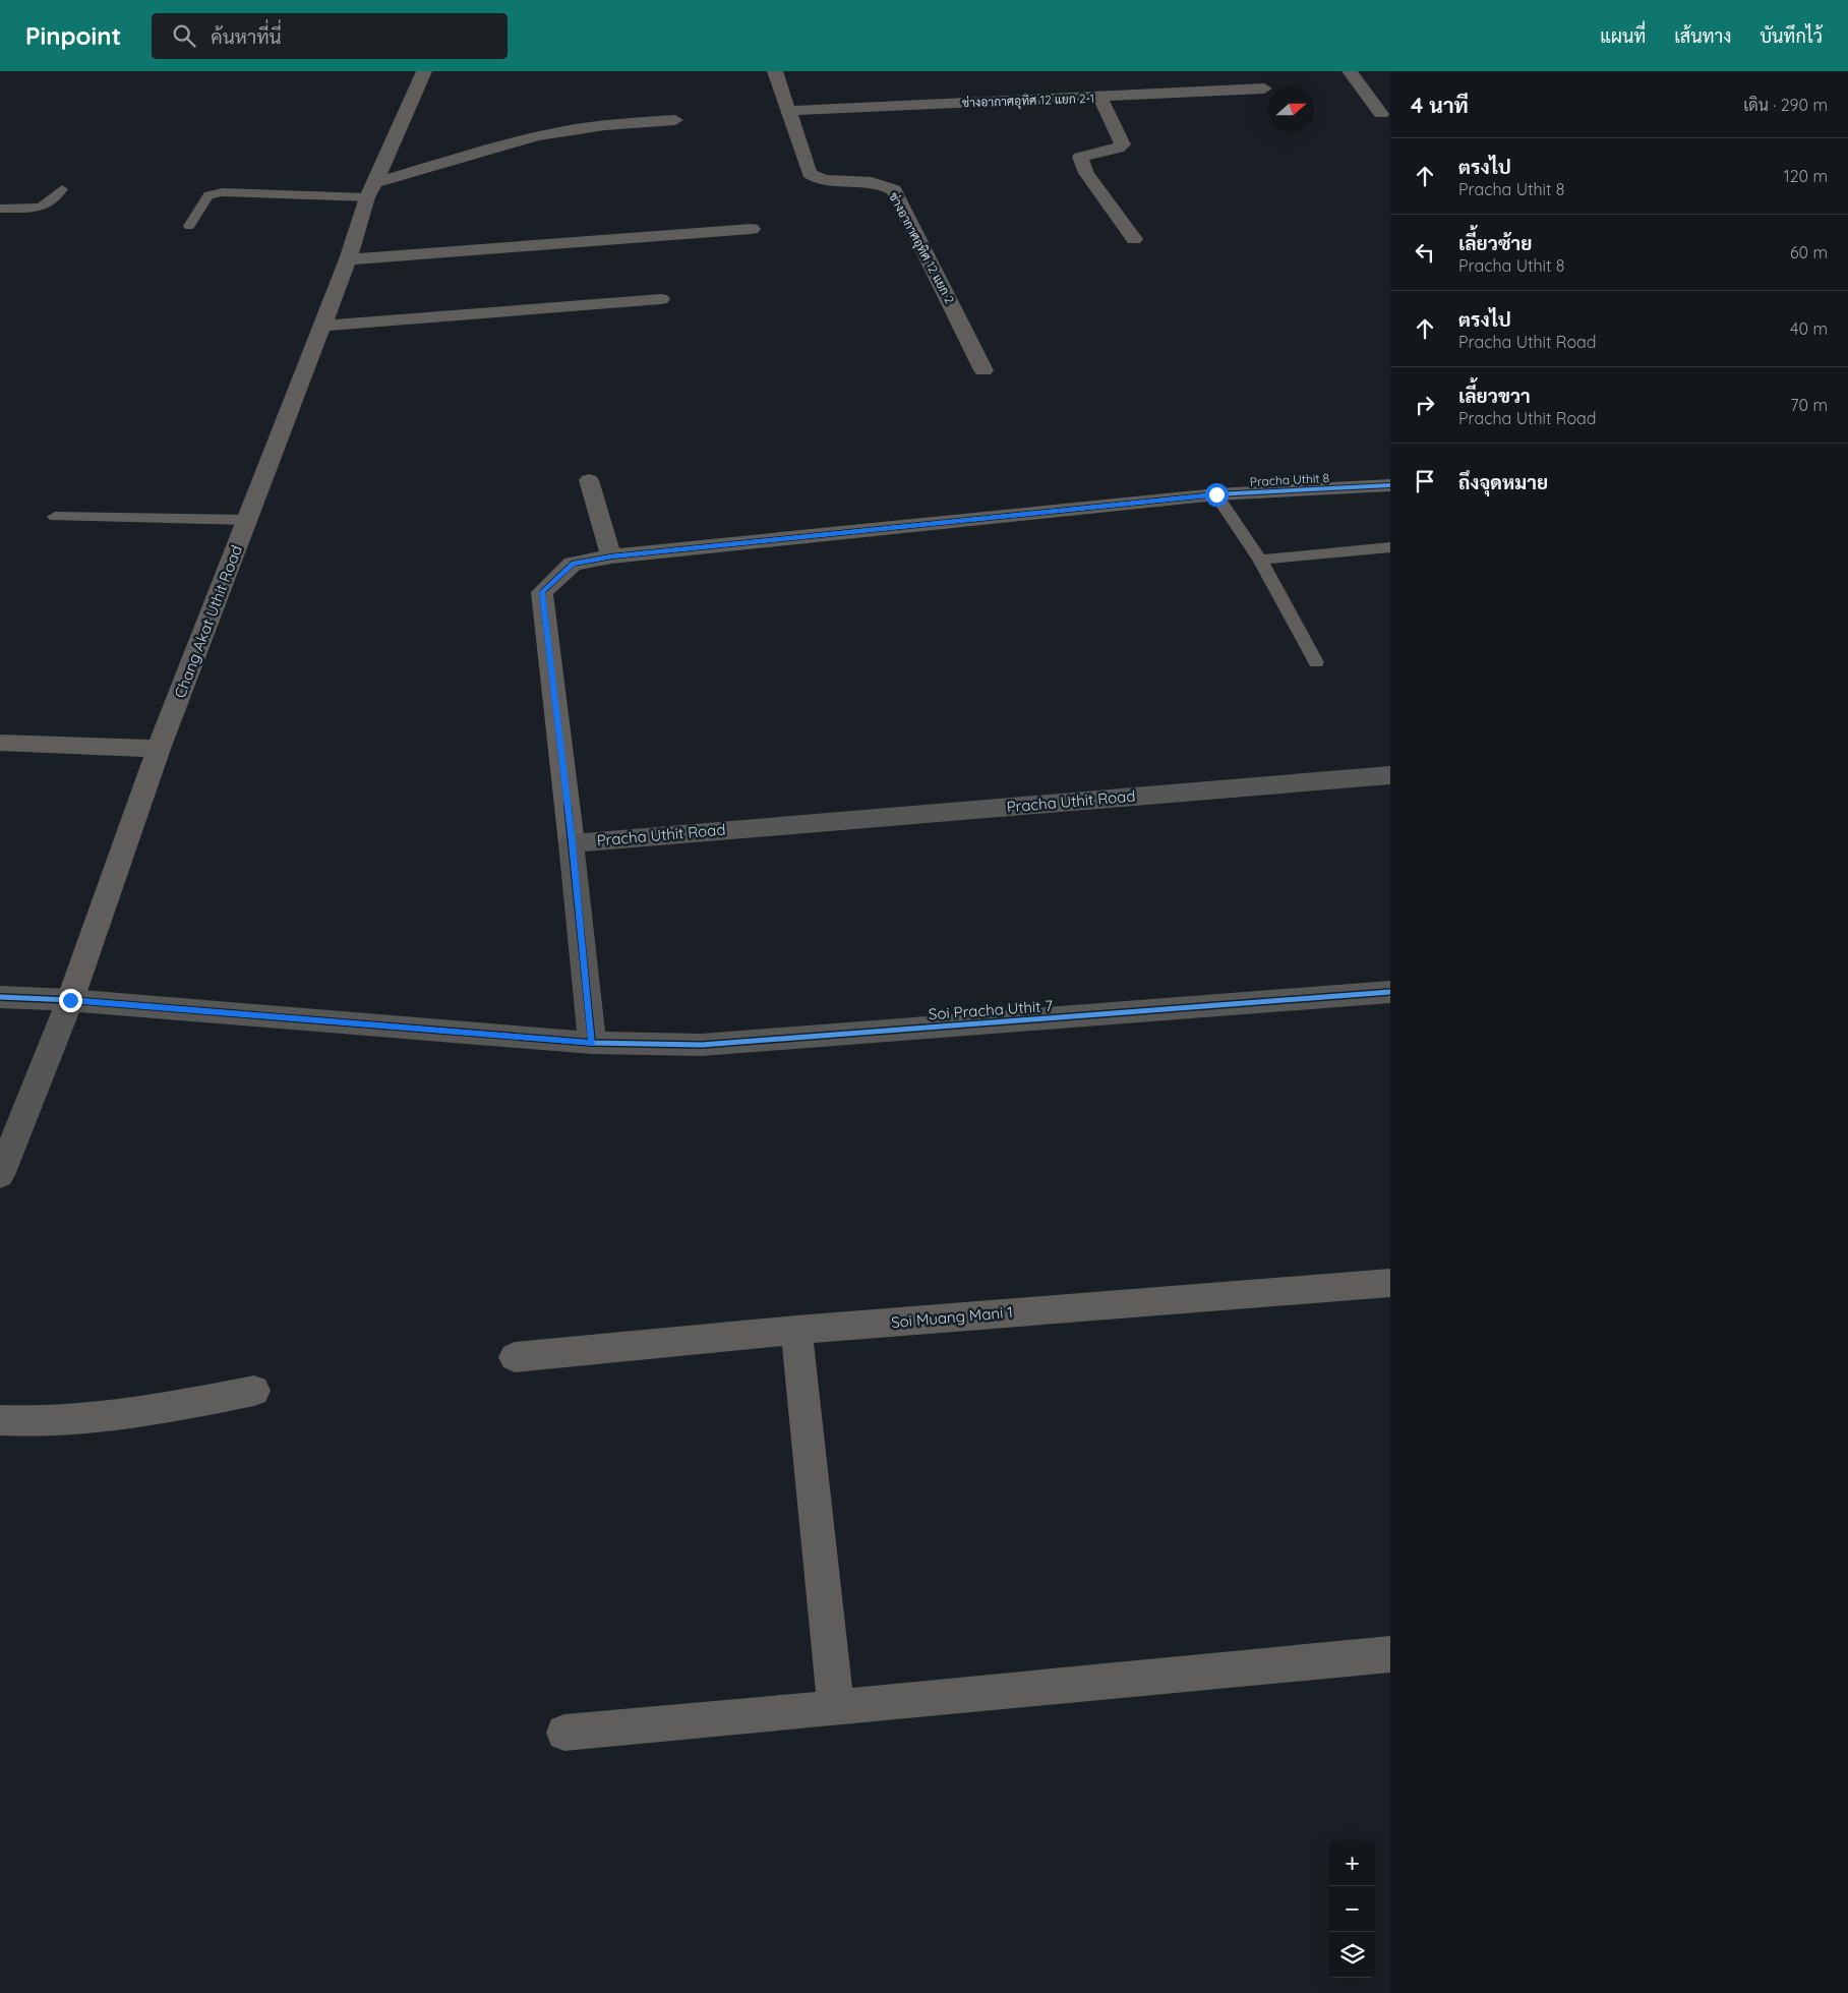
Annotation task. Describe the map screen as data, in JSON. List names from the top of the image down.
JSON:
{
  "streets": {
    "street": [
      "ช่างอากาศอุทิศ 12 แยก 2-1",
      "ช่างอากาศอุทิศ 12 แยก 2",
      "Pracha Uthit 8",
      "Chang Akat Uthit Road",
      "Pracha Uthit Road",
      "Soi Pracha Uthit 7",
      "Soi Muang Mani 1"
    ]
  },
  "crossings": [
    ["ช่างอากาศอุทิศ 12 แยก 2-1", "ช่างอากาศอุทิศ 12 แยก 2"],
    ["Pracha Uthit 8", "Pracha Uthit Road"]
  ],
  "north": "right",
  "page": {
    "header": "Pinpoint",
    "search": "ค้นหาที่นี่",
    "nav": ["แผนที่", "เส้นทาง", "บันทึกไว้"],
    "heading": ["4 นาที", "เดิน · 290 m"],
    "list": [
      ["ตรงไป", "Pracha Uthit 8", "120 m"],
      ["เลี้ยวซ้าย", "Pracha Uthit 8", "60 m"],
      ["ตรงไป", "Pracha Uthit Road", "40 m"],
      ["เลี้ยวขวา", "Pracha Uthit Road", "70 m"],
      "ถึงจุดหมาย"
    ],
    "map_buttons": ["+", "−"]
  }
}
